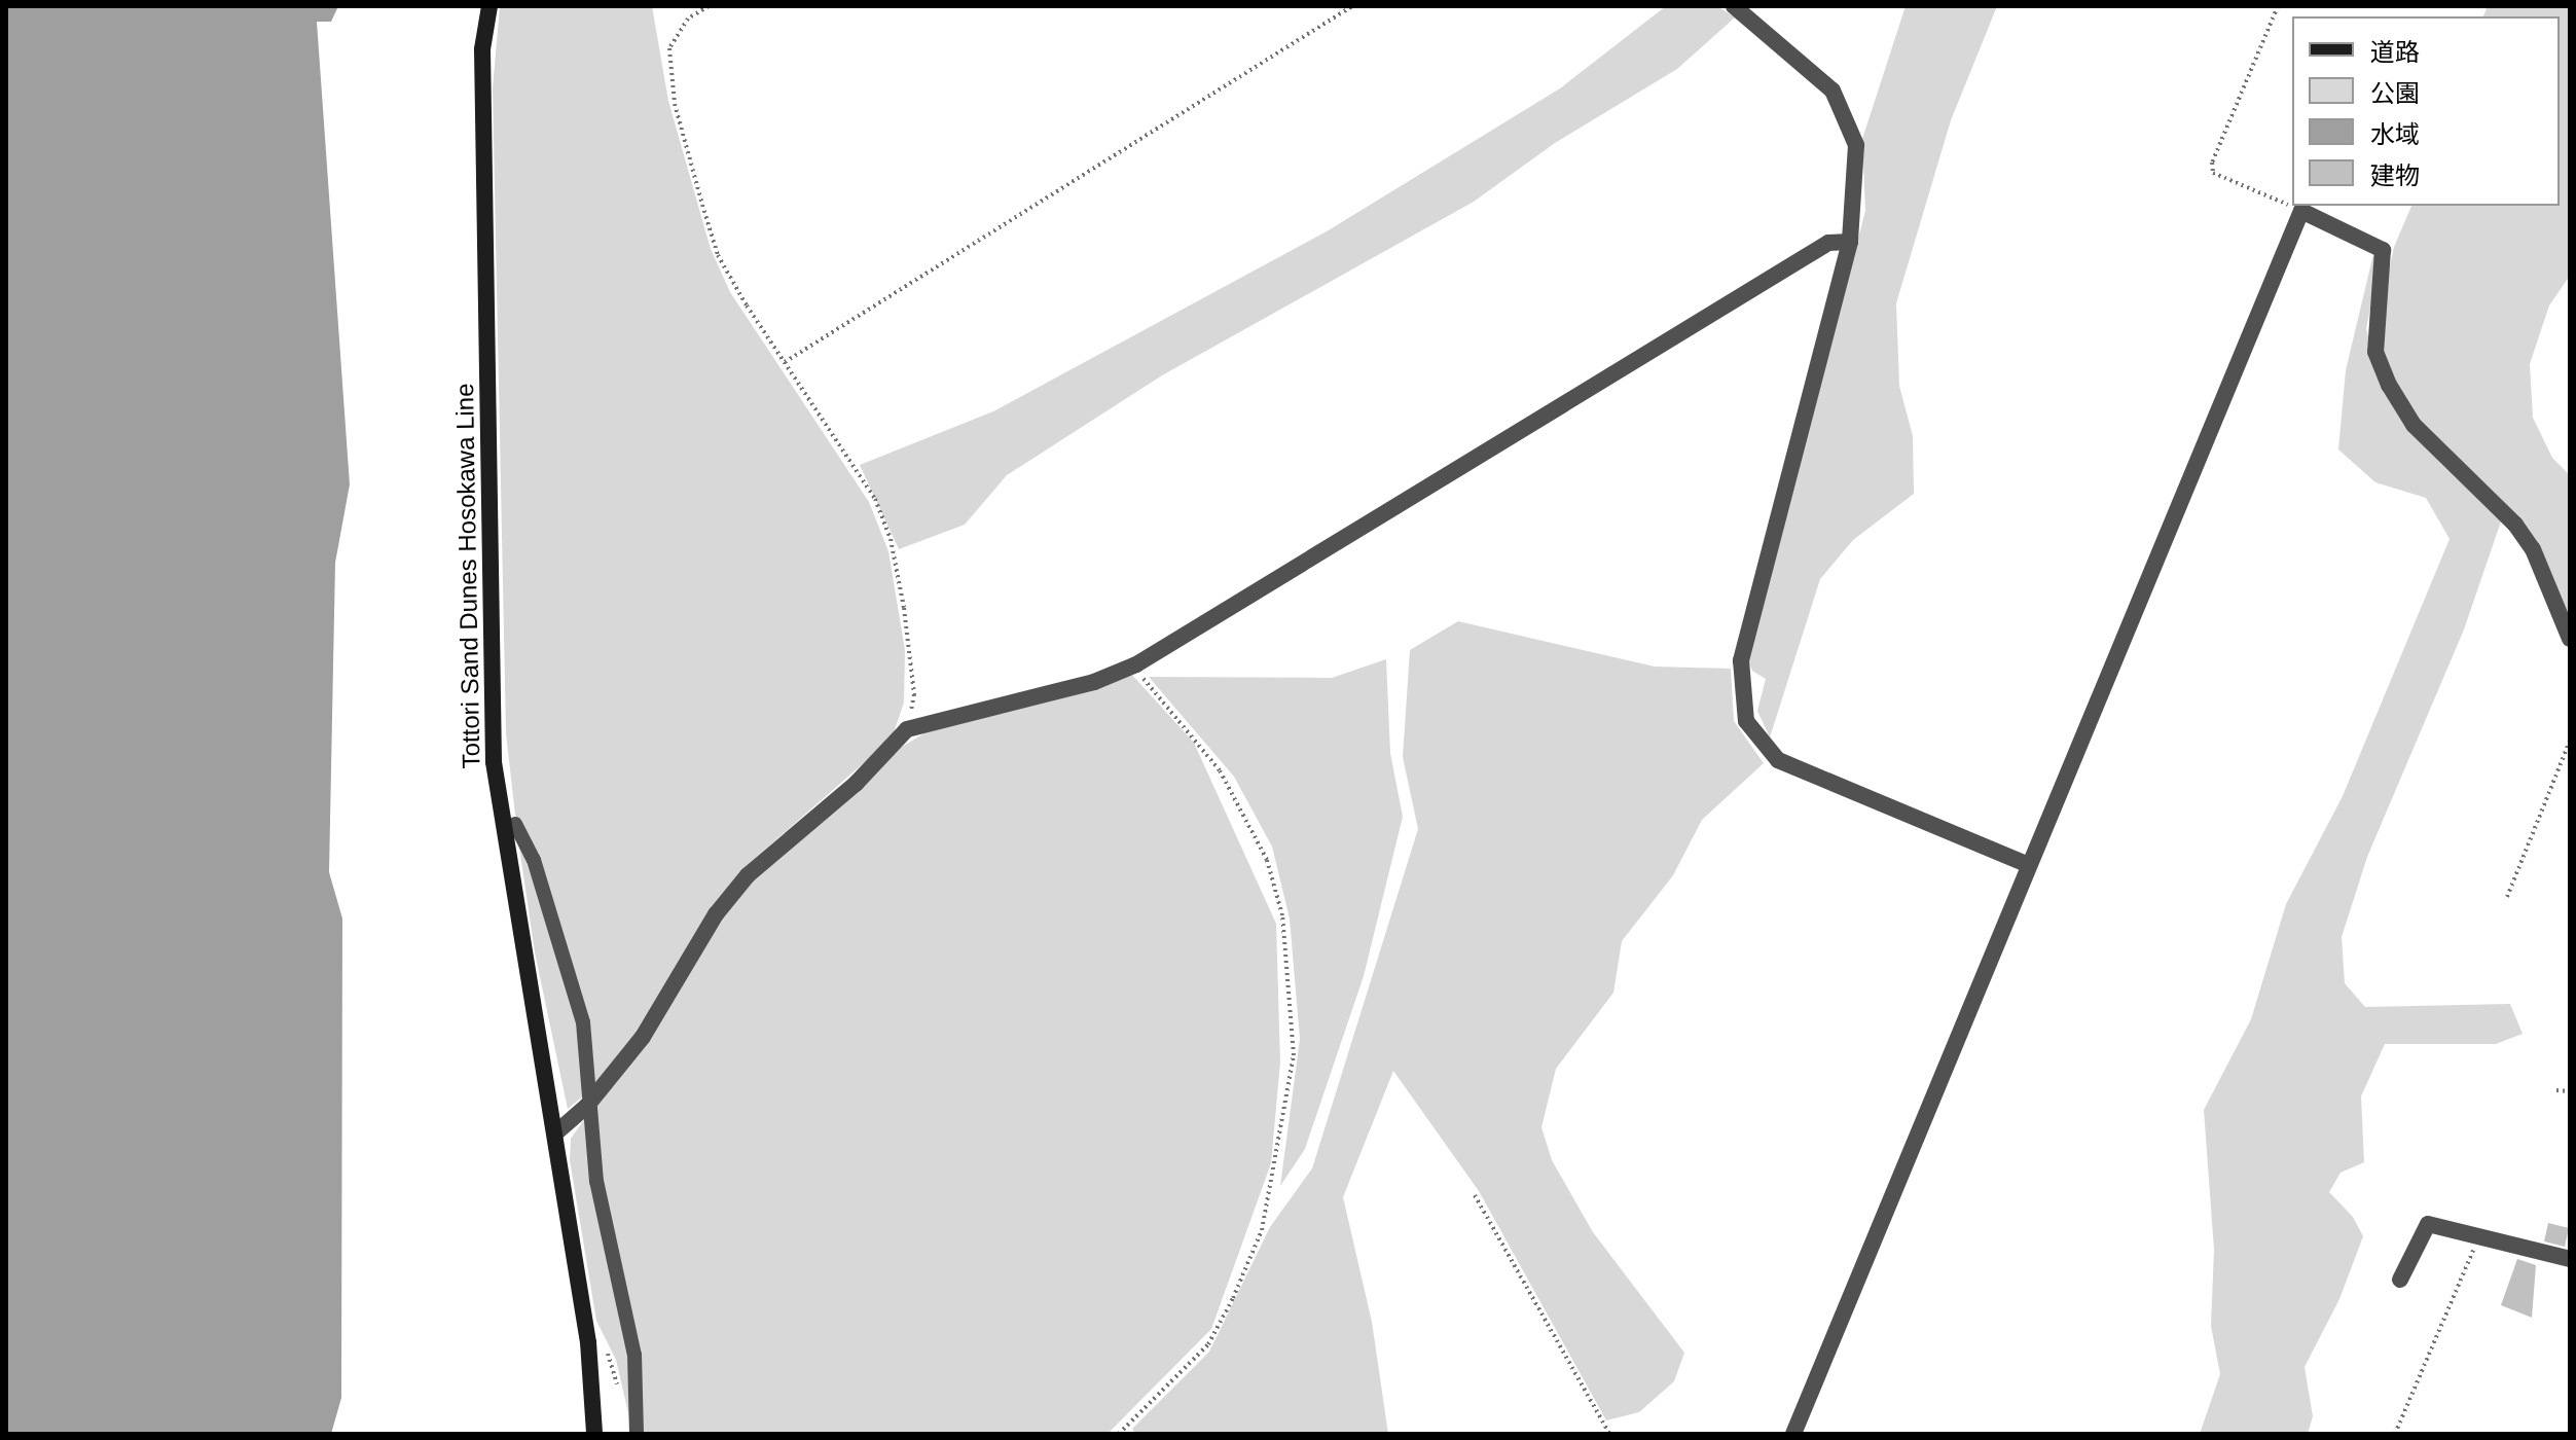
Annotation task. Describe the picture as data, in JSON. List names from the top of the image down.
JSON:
{
  "streets": {
    "main road": ["Tottori Sand Dunes Hosokawa Line"]
  },
  "legend": [
    "道路",
    "公園",
    "水域",
    "建物"
  ]
}
